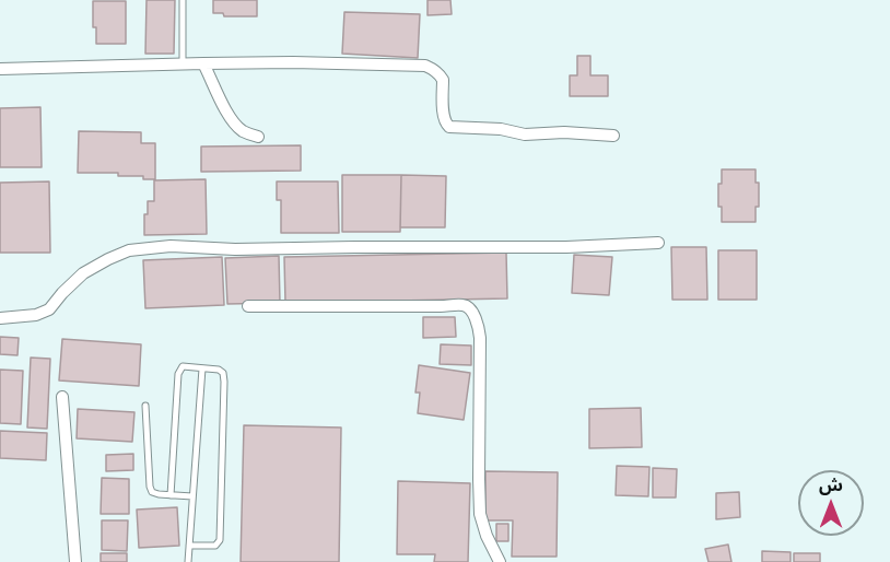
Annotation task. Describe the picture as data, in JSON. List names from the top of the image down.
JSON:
{
  "north": "top"
}
